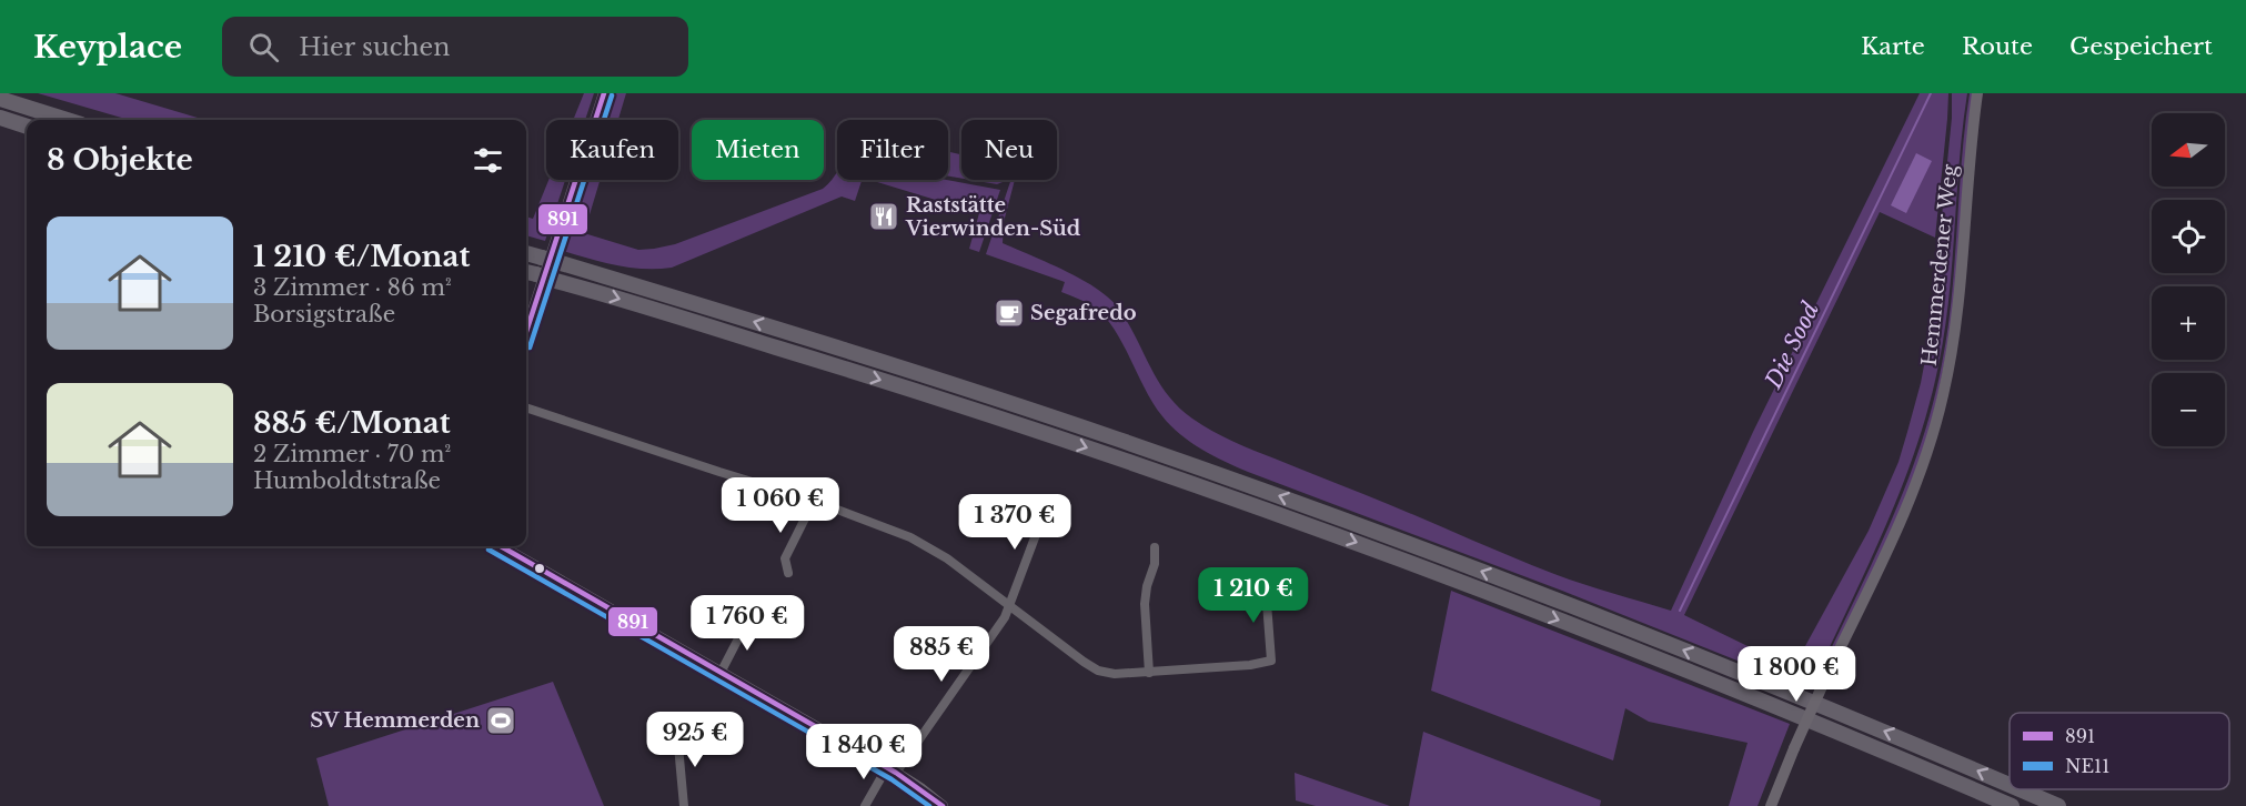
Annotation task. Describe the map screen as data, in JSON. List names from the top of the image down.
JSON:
{
  "streets": {
    "street": ["Hemmerdener Weg"]
  },
  "water": ["Die Sood"],
  "places": {
    "restaurant": ["Raststätte Vierwinden-Süd"],
    "cafe": ["Segafredo"],
    "sports": ["SV Hemmerden"]
  },
  "lines": ["transit line 891", "transit line NE11"],
  "legend": ["891", "NE11"],
  "north": "left",
  "page": {
    "header": "Keyplace",
    "search": "Hier suchen",
    "nav": ["Karte", "Route", "Gespeichert"],
    "map_buttons": ["+", "−"],
    "chip": [
      "Kaufen",
      "Mieten",
      "Filter",
      "Neu"
    ],
    "heading": "8 Objekte",
    "list": [
      {
        "name": "1 210 €/Monat",
        "note": "3 Zimmer · 86 m² · Borsigstraße"
      },
      {
        "name": "885 €/Monat",
        "note": "2 Zimmer · 70 m² · Humboldtstraße"
      }
    ],
    "price": [
      "1 060 €",
      "1 370 €",
      "1 210 €",
      "1 760 €",
      "885 €",
      "1 800 €",
      "925 €",
      "1 840 €"
    ]
  }
}
